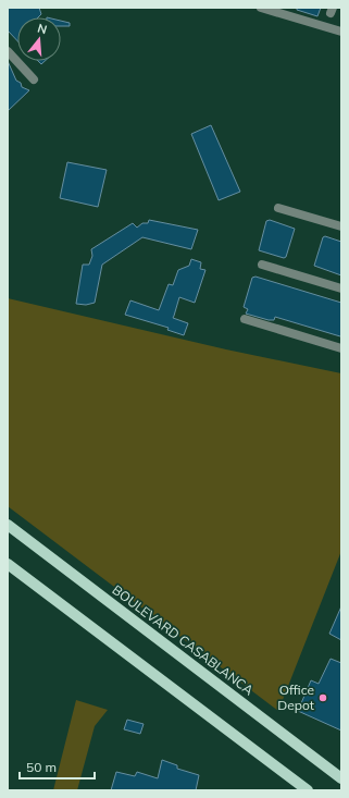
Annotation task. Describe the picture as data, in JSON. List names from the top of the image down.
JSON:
{
  "streets": {
    "main road": ["BOULEVARD CASABLANCA"]
  },
  "places": ["Office Depot"],
  "scale_bar": "50 m",
  "north": "top"
}
